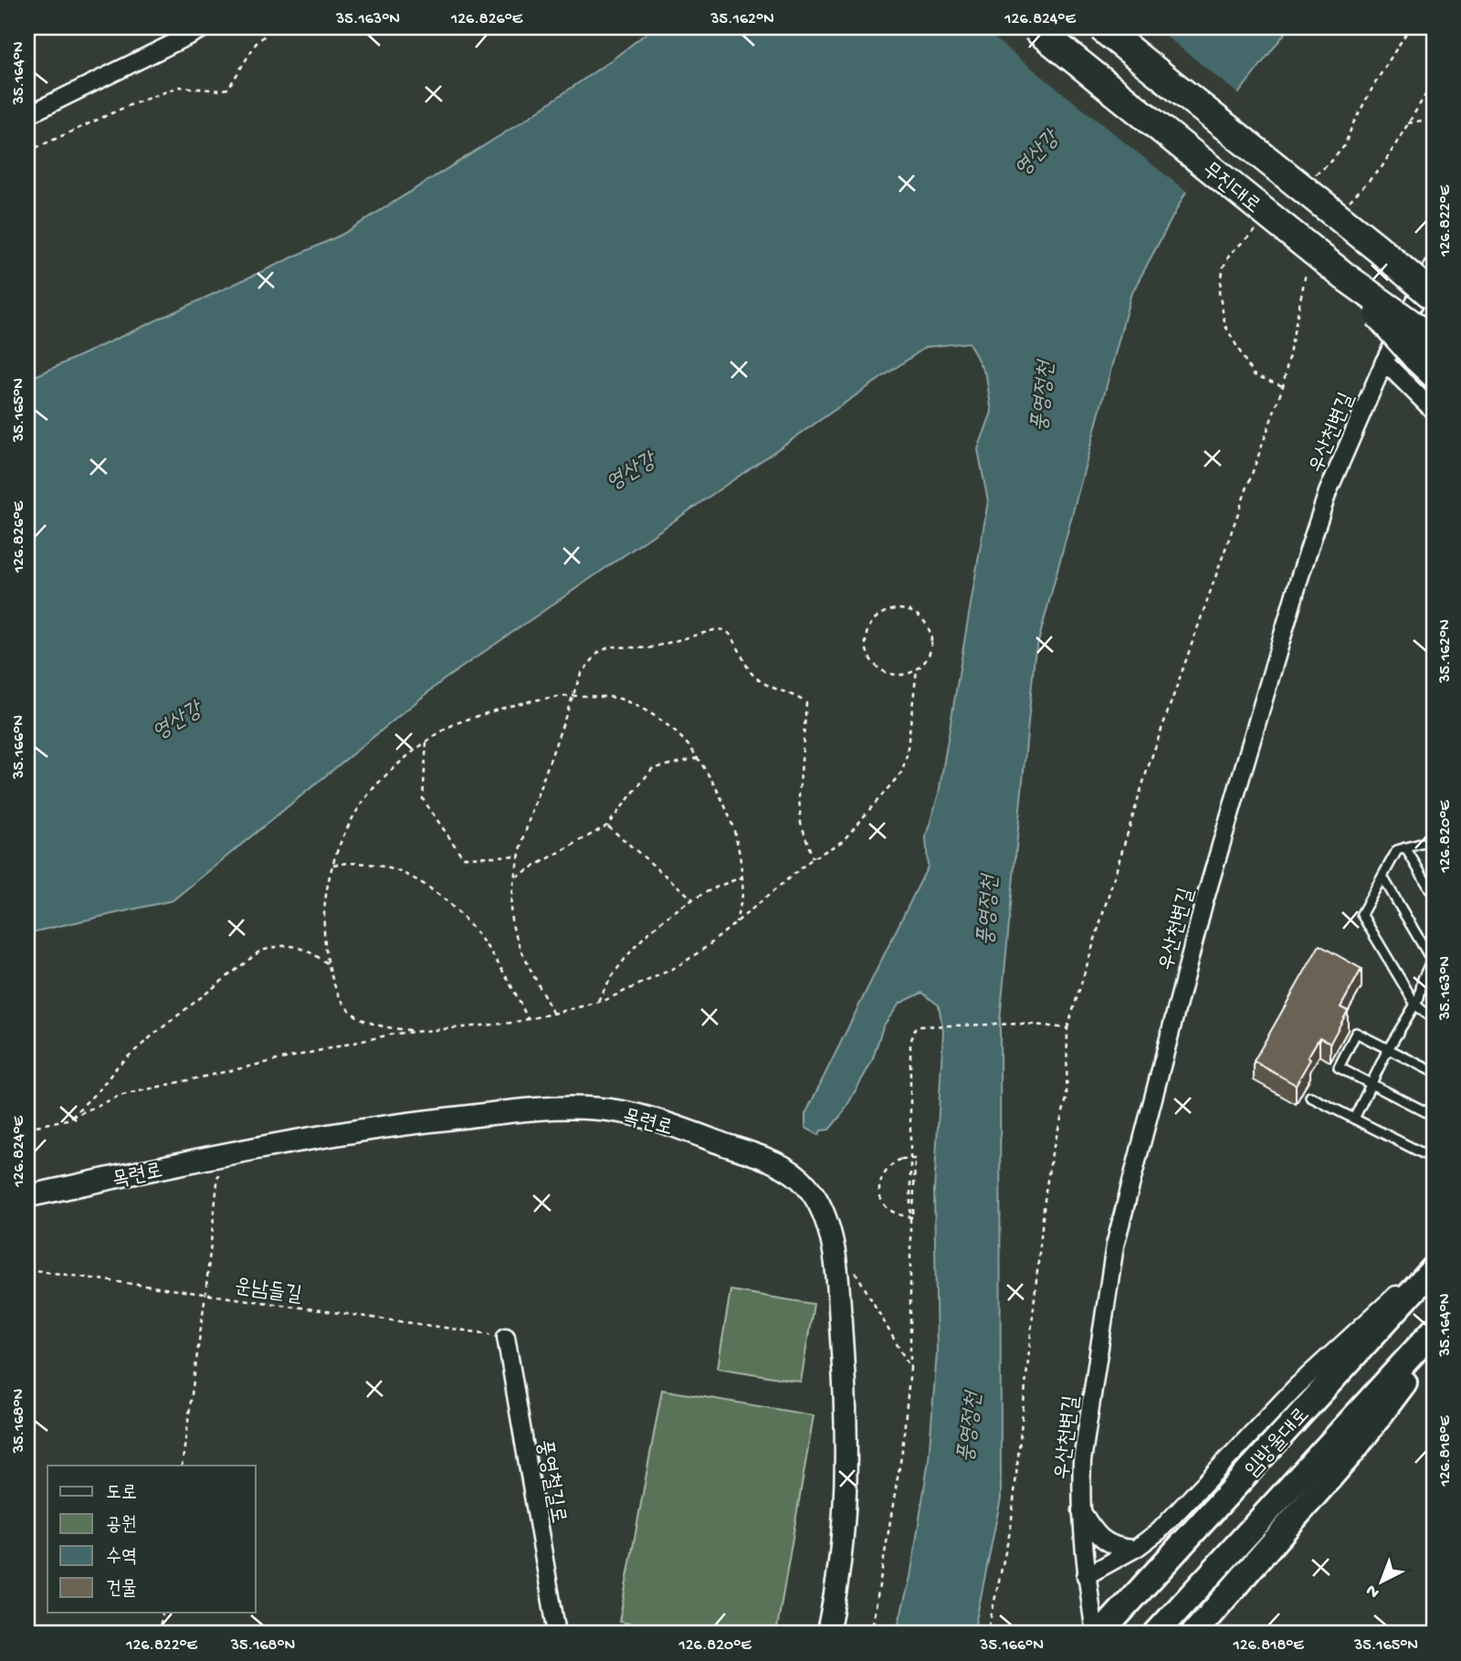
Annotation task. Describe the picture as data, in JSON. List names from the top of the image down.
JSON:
{
  "streets": {
    "highway": ["무진대로"],
    "main road": ["임방울대로"],
    "street": ["우산천변길", "목련로", "풍영철길로"],
    "path": ["운남들길"]
  },
  "crossings": [
    ["운남들길", "풍영철길로"]
  ],
  "water": ["영산강", "풍영정천"],
  "legend": [
    "도로",
    "공원",
    "수역",
    "건물"
  ],
  "north": "bottom left",
  "coordinates": [
    "35.163°N",
    "126.826°E",
    "35.162°N",
    "126.824°E",
    "35.164°N",
    "126.822°E",
    "35.165°N",
    "35.166°N",
    "126.820°E",
    "35.168°N",
    "126.818°E"
  ]
}
